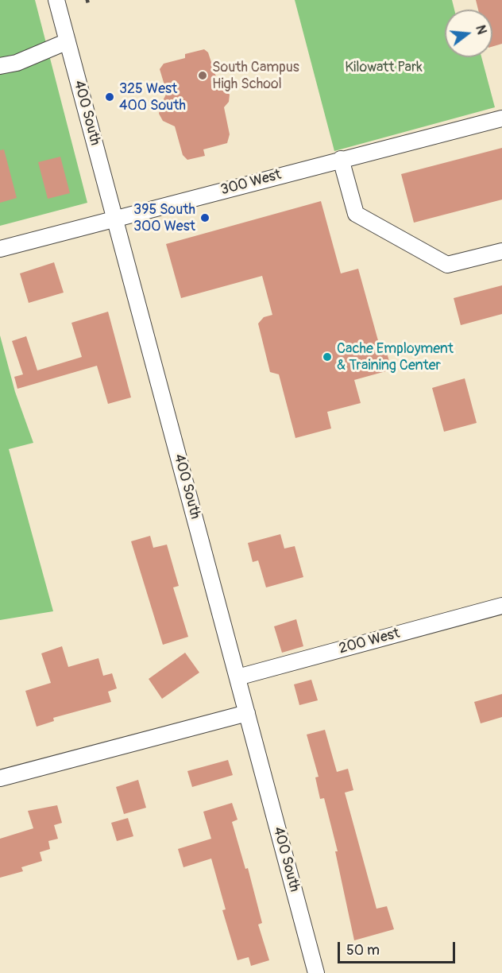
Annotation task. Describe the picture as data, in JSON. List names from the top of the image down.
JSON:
{
  "streets": {
    "street": ["400 South", "300 West", "200 West"]
  },
  "crossings": [
    ["400 South", "300 West"],
    ["400 South", "200 West"]
  ],
  "parks": ["Kilowatt Park"],
  "places": [
    "South Campus High School",
    "325 West 400 South",
    "395 South 300 West",
    "Cache Employment & Training Center"
  ],
  "scale_bar": "50 m",
  "north": "right"
}
